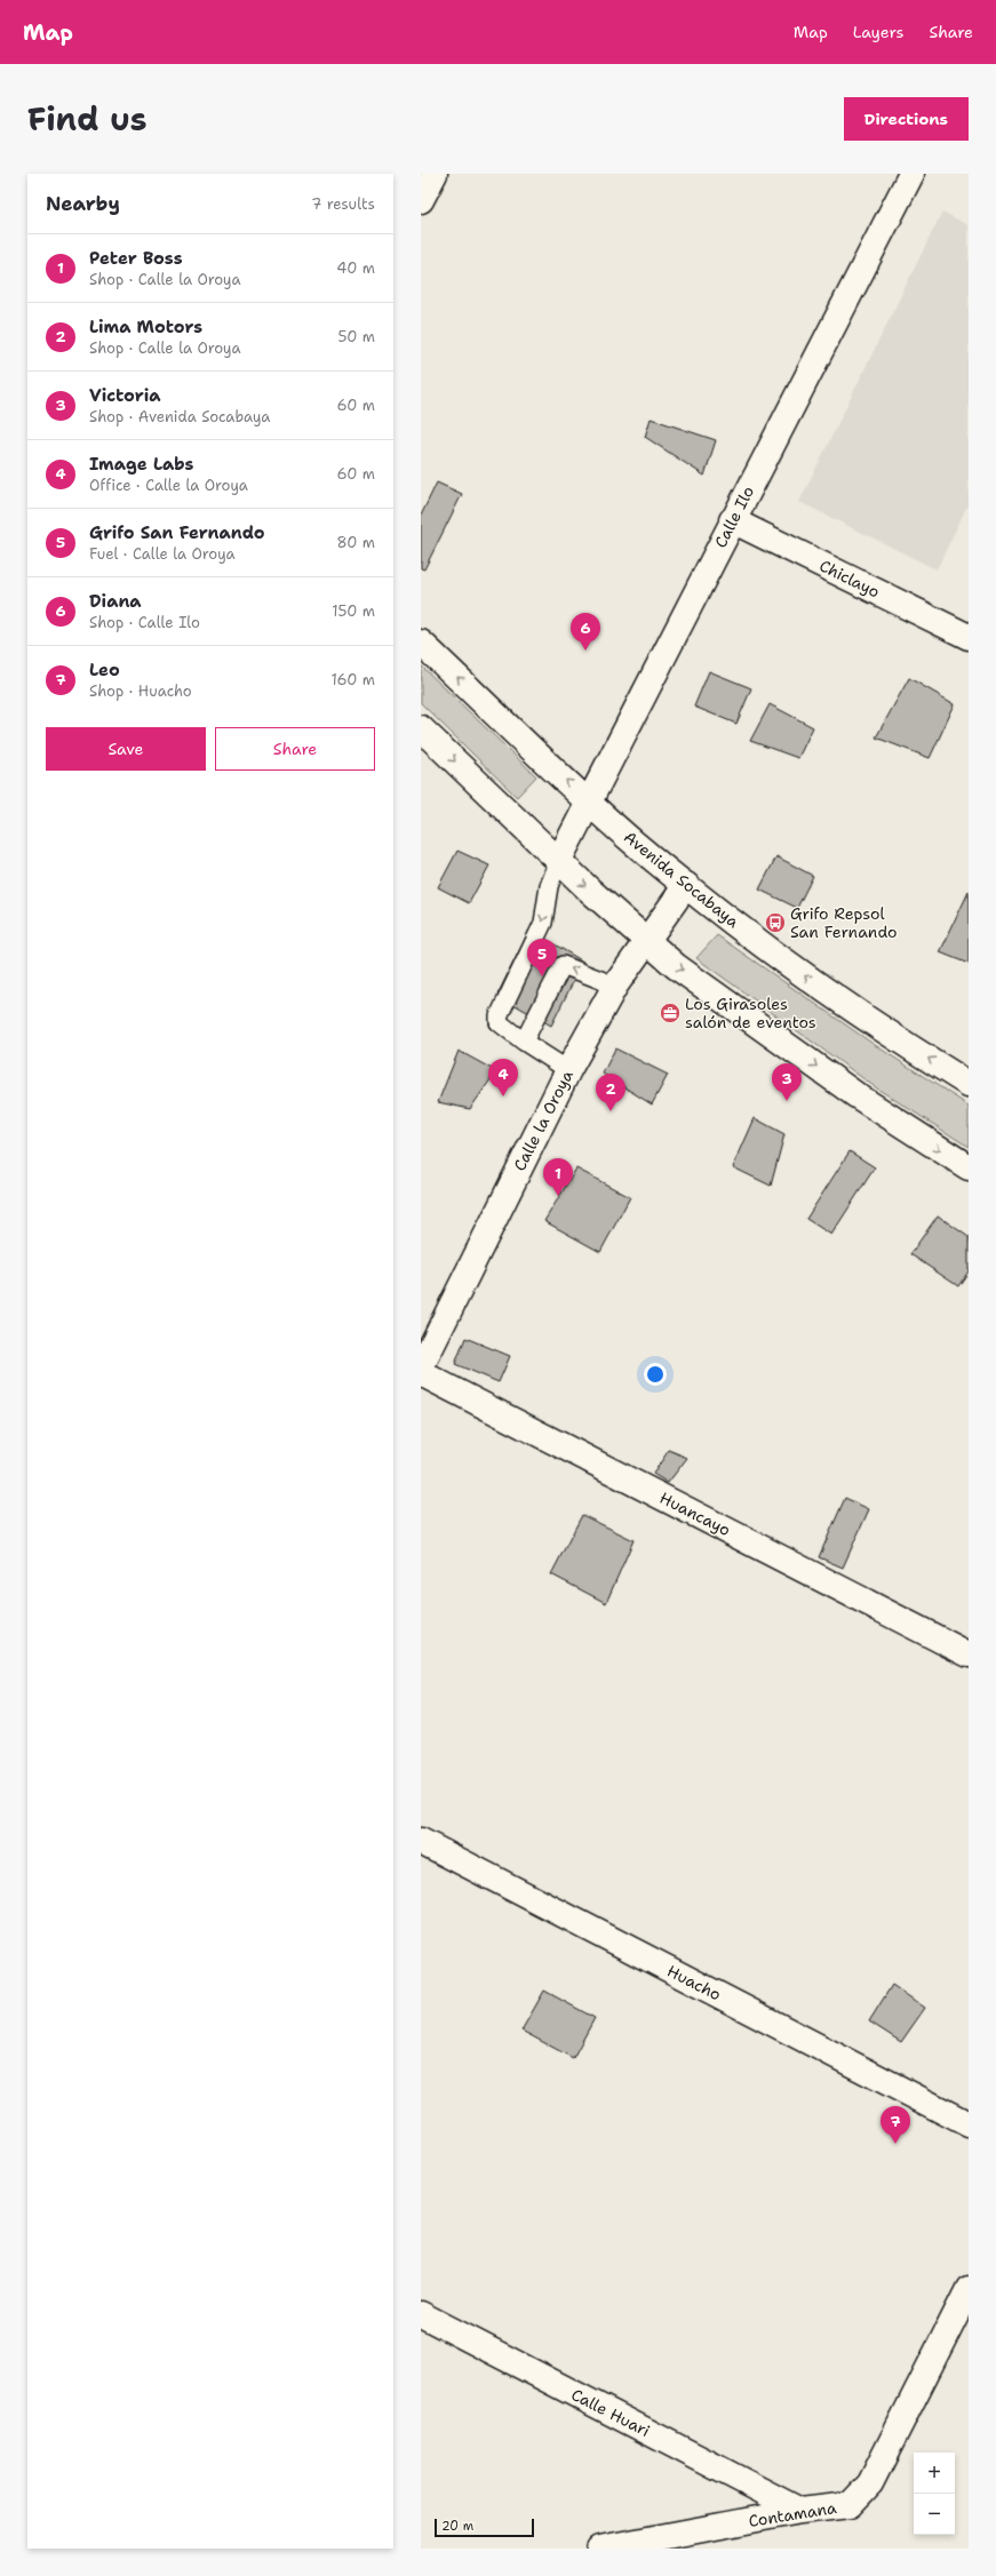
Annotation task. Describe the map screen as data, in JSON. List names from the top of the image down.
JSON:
{
  "streets": {
    "street": [
      "Calle Ilo",
      "Chiclayo",
      "Avenida Socabaya",
      "Calle la Oroya",
      "Huancayo",
      "Huacho",
      "Calle Huari",
      "Contamana"
    ]
  },
  "crossings": [
    ["Calle Ilo", "Chiclayo"],
    ["Calle Ilo", "Avenida Socabaya"],
    ["Avenida Socabaya", "Calle la Oroya"],
    ["Calle Huari", "Contamana"]
  ],
  "places": {
    "bus stop": ["Grifo Repsol San Fernando"],
    "office": ["Los Girasoles salón de eventos"]
  },
  "scale_bar": "20 m",
  "page": {
    "header": "Map",
    "nav": ["Map", "Layers", "Share"],
    "title": "Find us",
    "buttons": [
      "Directions",
      ["Save", "Share"]
    ],
    "heading": ["Nearby", "7 results"],
    "list": [
      {
        "mark": "1",
        "name": "Peter Boss",
        "note": "Shop · Calle la Oroya",
        "value": "40 m"
      },
      {
        "mark": "2",
        "name": "Lima Motors",
        "note": "Shop · Calle la Oroya",
        "value": "50 m"
      },
      {
        "mark": "3",
        "name": "Victoria",
        "note": "Shop · Avenida Socabaya",
        "value": "60 m"
      },
      {
        "mark": "4",
        "name": "Image Labs",
        "note": "Office · Calle la Oroya",
        "value": "60 m"
      },
      {
        "mark": "5",
        "name": "Grifo San Fernando",
        "note": "Fuel · Calle la Oroya",
        "value": "80 m"
      },
      {
        "mark": "6",
        "name": "Diana",
        "note": "Shop · Calle Ilo",
        "value": "150 m"
      },
      {
        "mark": "7",
        "name": "Leo",
        "note": "Shop · Huacho",
        "value": "160 m"
      }
    ],
    "pins": [
      "6",
      "5",
      "4",
      "3",
      "2",
      "1",
      "7"
    ],
    "map_buttons": ["+", "−"],
    "scale": "20 m"
  }
}
